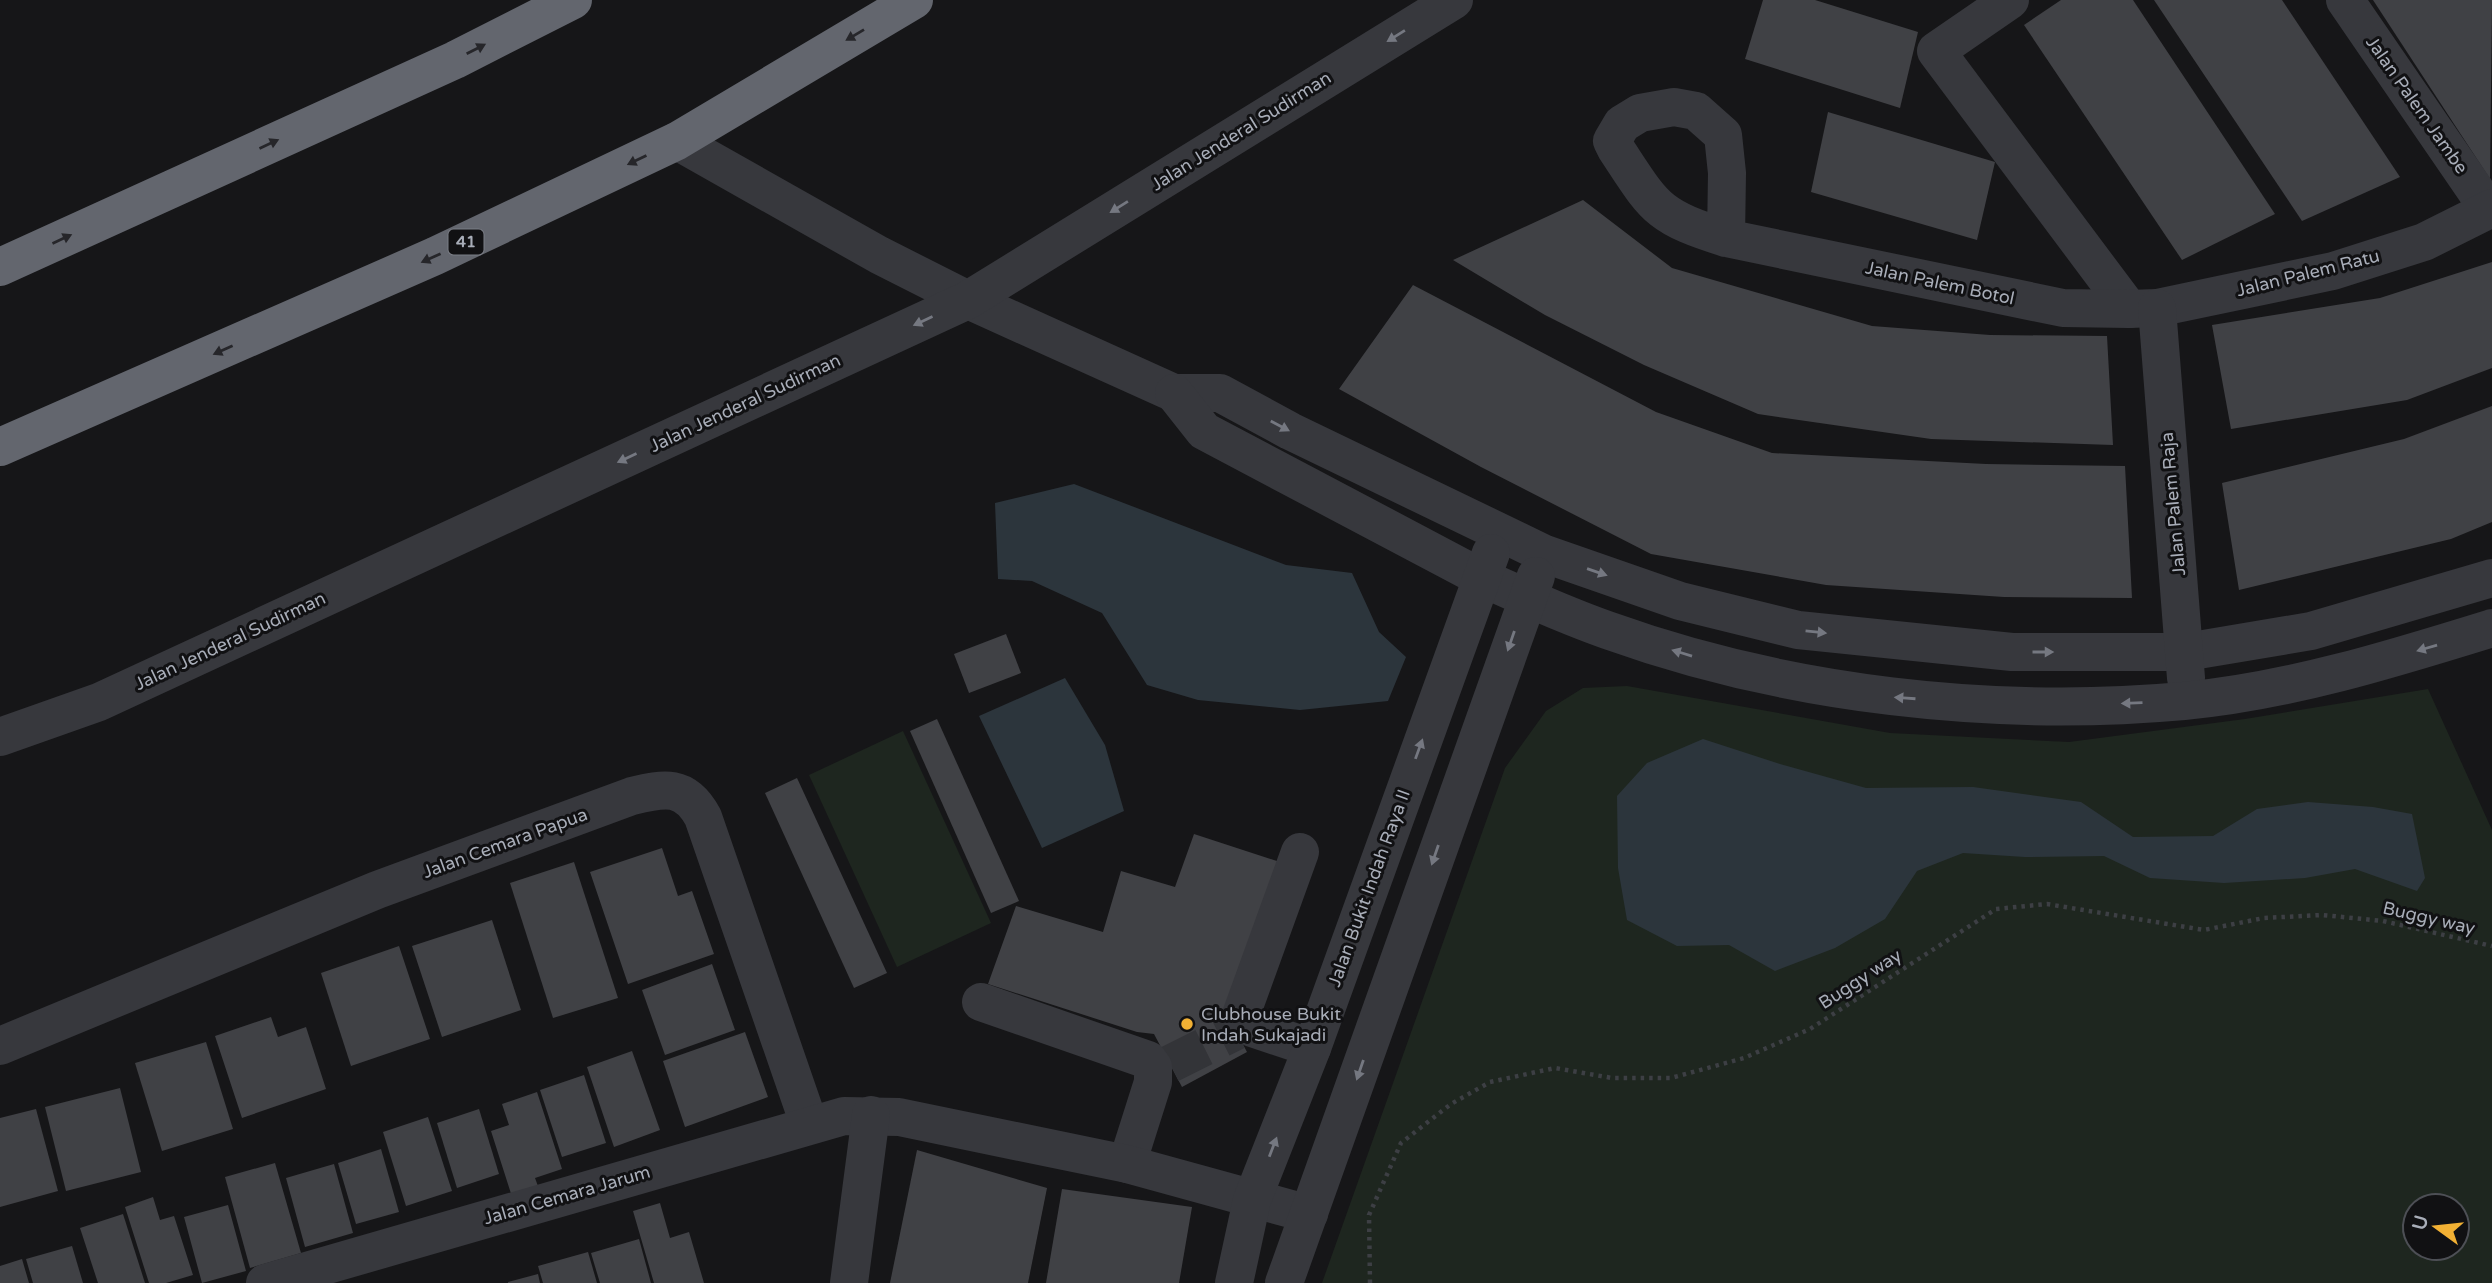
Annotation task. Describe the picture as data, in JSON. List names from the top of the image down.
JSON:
{
  "streets": {
    "highway": ["41"],
    "street": [
      "Jalan Palem Jambe",
      "Jalan Jenderal Sudirman",
      "Jalan Palem Ratu",
      "Jalan Palem Botol",
      "Jalan Palem Raja",
      "Jalan Cemara Papua",
      "Jalan Bukit Indah Raya II",
      "Jalan Cemara Jarum"
    ],
    "path": ["Buggy way"]
  },
  "crossings": [
    ["Jalan Palem Jambe", "Jalan Palem Ratu"],
    ["Jalan Palem Ratu", "Jalan Palem Botol"],
    ["Jalan Palem Ratu", "Jalan Palem Raja"],
    ["Jalan Palem Botol", "Jalan Palem Raja"],
    ["Jalan Cemara Papua", "Jalan Cemara Jarum"],
    ["Jalan Bukit Indah Raya II", "Jalan Cemara Jarum"]
  ],
  "one_way": ["Jalan Jenderal Sudirman"],
  "places": ["Clubhouse Bukit Indah Sukajadi"],
  "north": "left"
}
